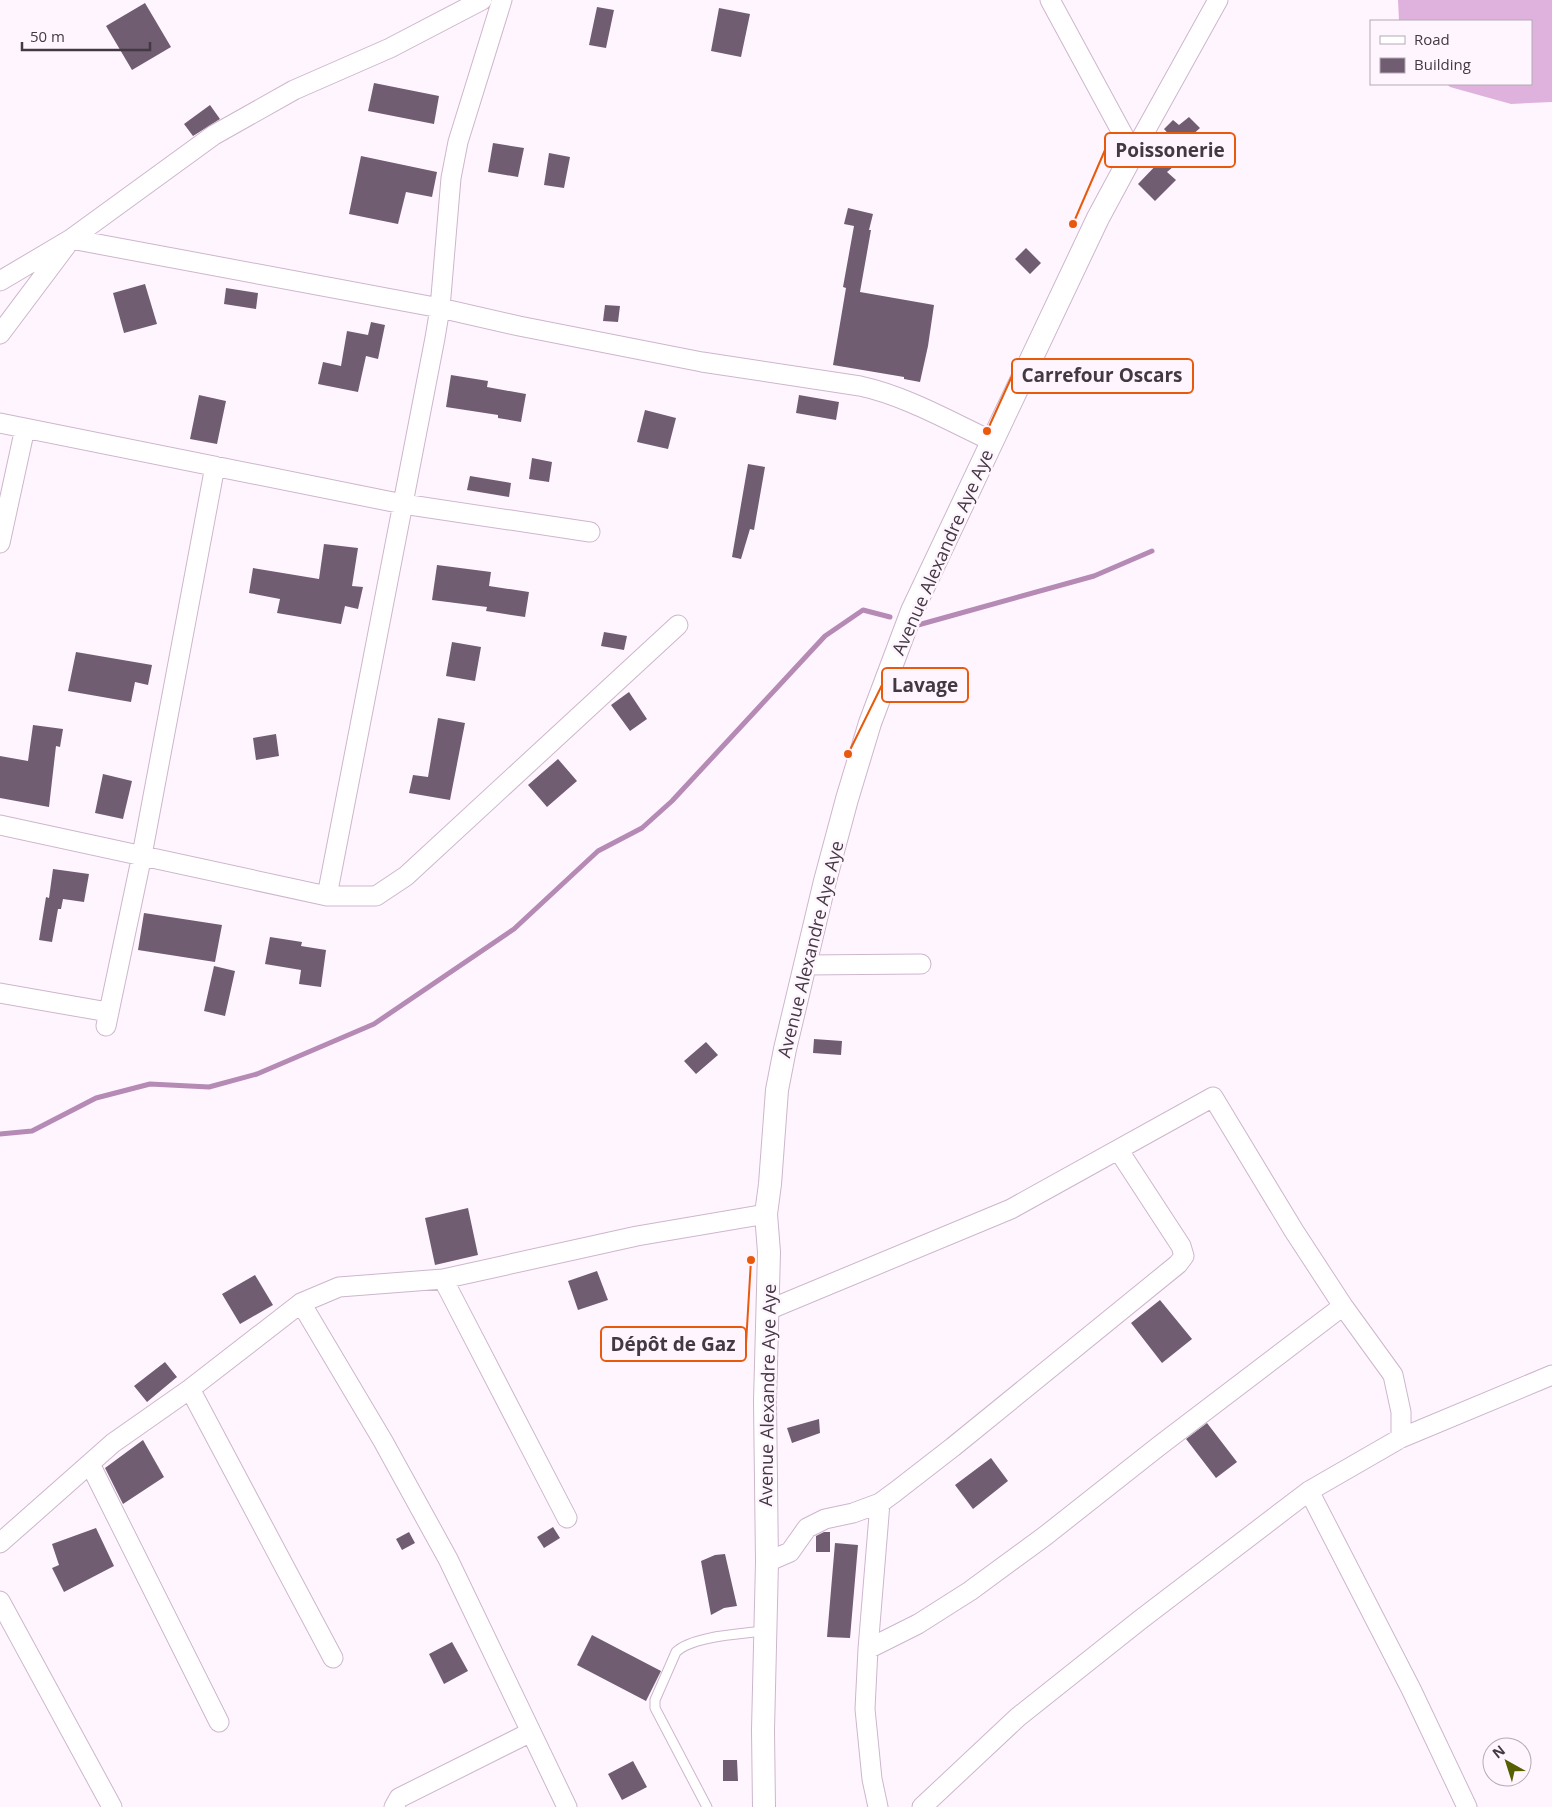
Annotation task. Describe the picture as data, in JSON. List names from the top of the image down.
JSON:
{
  "streets": {
    "street": ["Avenue Alexandre Aye Aye"]
  },
  "places": [
    "Poissonerie",
    "Carrefour Oscars",
    "Lavage",
    "Dépôt de Gaz"
  ],
  "legend": ["Road", "Building"],
  "scale_bar": "50 m",
  "north": "top left"
}
